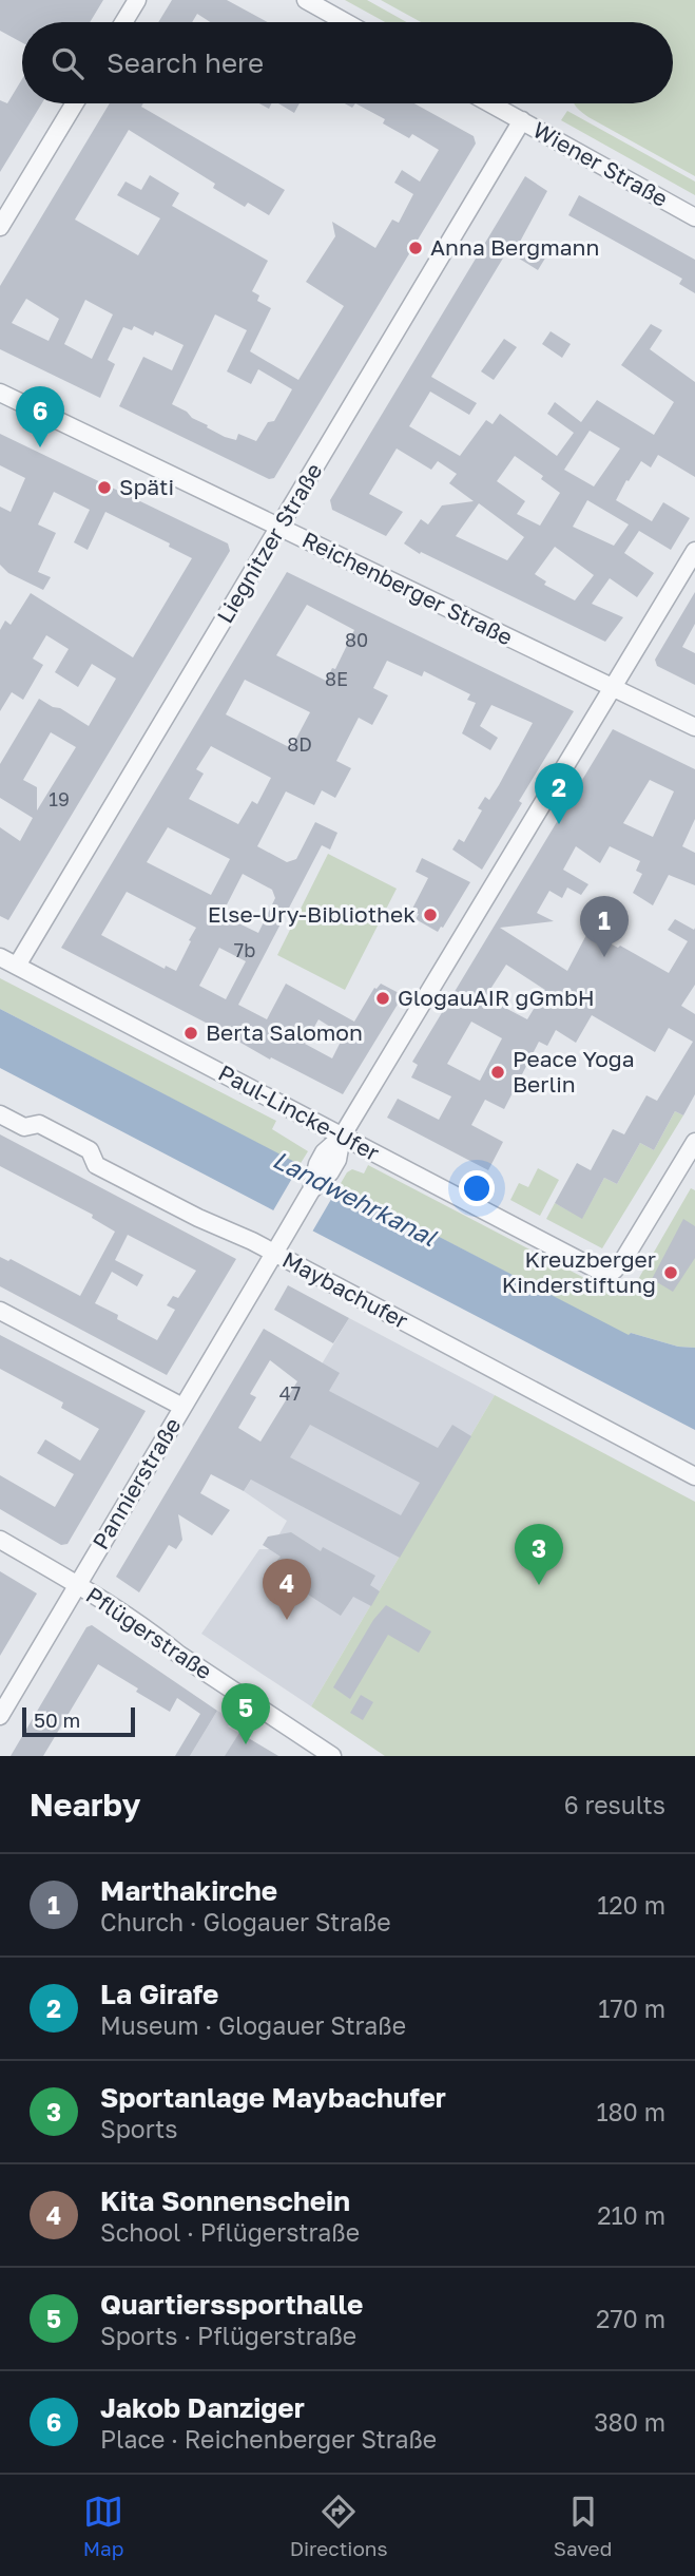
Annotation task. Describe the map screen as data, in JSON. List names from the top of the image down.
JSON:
{
  "streets": {
    "street": [
      "Wiener Straße",
      "Liegnitzer Straße",
      "Reichenberger Straße",
      "Paul-Lincke-Ufer",
      "Maybachufer",
      "Pannierstraße",
      "Pflügerstraße"
    ]
  },
  "crossings": [
    ["Wiener Straße", "Liegnitzer Straße"],
    ["Liegnitzer Straße", "Reichenberger Straße"],
    ["Liegnitzer Straße", "Paul-Lincke-Ufer"],
    ["Paul-Lincke-Ufer", "Pannierstraße"],
    ["Maybachufer", "Pannierstraße"],
    ["Pannierstraße", "Pflügerstraße"]
  ],
  "water": ["Landwehrkanal"],
  "places": [
    "Anna Bergmann",
    "Späti",
    "Else-Ury-Bibliothek",
    "GlogauAIR gGmbH",
    "Berta Salomon",
    "Peace Yoga Berlin",
    "Kreuzberger Kinderstiftung"
  ],
  "house_numbers": [
    "80",
    "8E",
    "8D",
    "19",
    "7b",
    "47"
  ],
  "scale_bar": "50 m",
  "page": {
    "search": "Search here",
    "pins": [
      "6",
      "2",
      "1",
      "3",
      "4",
      "5"
    ],
    "scale": "50 m",
    "heading": ["Nearby", "6 results"],
    "list": [
      {
        "mark": "1",
        "name": "Marthakirche",
        "note": "Church · Glogauer Straße",
        "value": "120 m"
      },
      {
        "mark": "2",
        "name": "La Girafe",
        "note": "Museum · Glogauer Straße",
        "value": "170 m"
      },
      {
        "mark": "3",
        "name": "Sportanlage Maybachufer",
        "note": "Sports",
        "value": "180 m"
      },
      {
        "mark": "4",
        "name": "Kita Sonnenschein",
        "note": "School · Pflügerstraße",
        "value": "210 m"
      },
      {
        "mark": "5",
        "name": "Quartierssporthalle",
        "note": "Sports · Pflügerstraße",
        "value": "270 m"
      },
      {
        "mark": "6",
        "name": "Jakob Danziger",
        "note": "Place · Reichenberger Straße",
        "value": "380 m"
      }
    ],
    "nav": ["Map", "Directions", "Saved"]
  }
}
